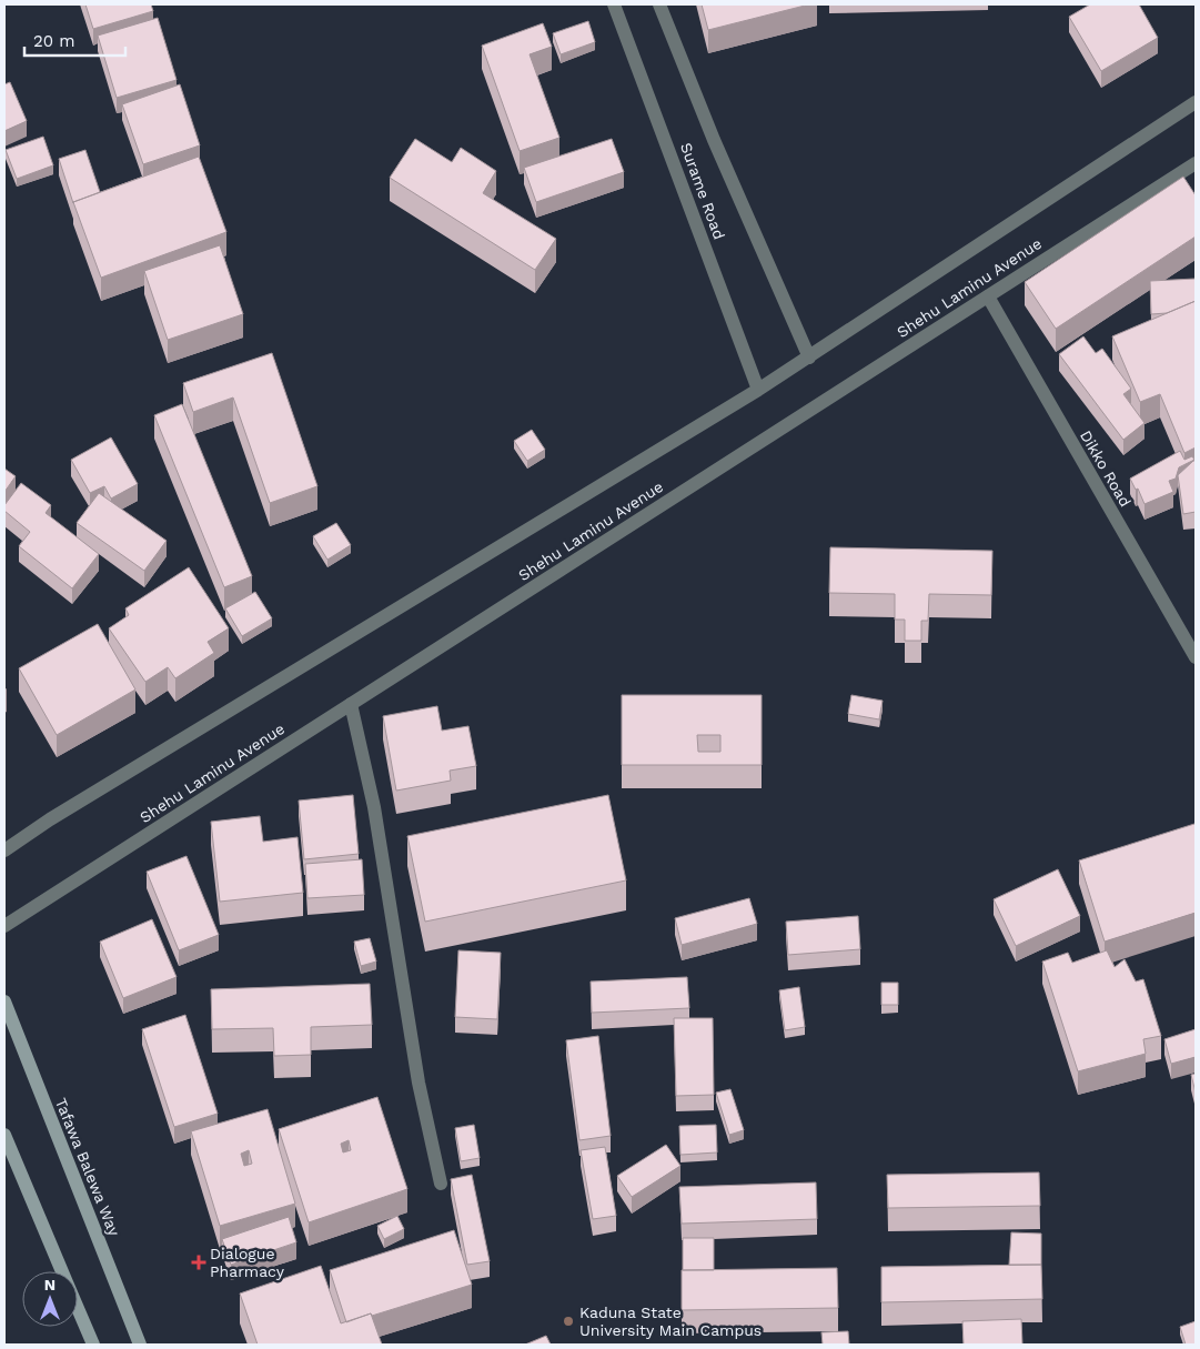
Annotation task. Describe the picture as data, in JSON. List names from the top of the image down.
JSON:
{
  "streets": {
    "main road": ["Tafawa Balewa Way"],
    "street": ["Surame Road", "Shehu Laminu Avenue", "Dikko Road"]
  },
  "crossings": [
    ["Surame Road", "Shehu Laminu Avenue"],
    ["Shehu Laminu Avenue", "Dikko Road"]
  ],
  "places": {
    "health": ["Dialogue Pharmacy"],
    "other": ["Kaduna State University Main Campus"]
  },
  "scale_bar": "20 m",
  "north": "top"
}
